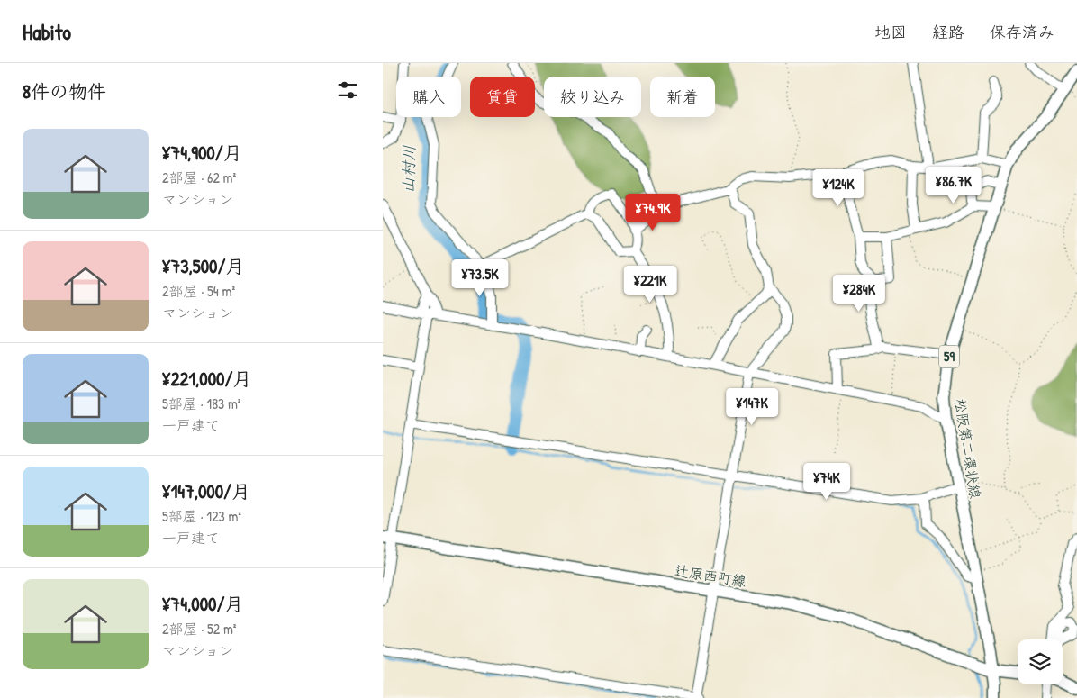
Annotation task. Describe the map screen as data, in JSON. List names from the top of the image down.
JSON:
{
  "streets": {
    "main road": ["59", "松阪第二環状線", "辻原西町線"]
  },
  "crossings": [
    ["松阪第二環状線", "辻原西町線"]
  ],
  "water": ["山村川"],
  "page": {
    "header": "Habito",
    "nav": ["地図", "経路", "保存済み"],
    "heading": "8件の物件",
    "chip": [
      "購入",
      "賃貸",
      "絞り込み",
      "新着"
    ],
    "list": [
      {
        "name": "¥74,900/月",
        "note": "2部屋 · 62 m² · マンション"
      },
      {
        "name": "¥73,500/月",
        "note": "2部屋 · 54 m² · マンション"
      },
      {
        "name": "¥221,000/月",
        "note": "5部屋 · 183 m² · 一戸建て"
      },
      {
        "name": "¥147,000/月",
        "note": "5部屋 · 123 m² · 一戸建て"
      },
      {
        "name": "¥74,000/月",
        "note": "2部屋 · 52 m² · マンション"
      }
    ],
    "price": [
      "¥86.7K",
      "¥124K",
      "¥74.9K",
      "¥73.5K",
      "¥221K",
      "¥284K",
      "¥147K",
      "¥74K"
    ]
  }
}
